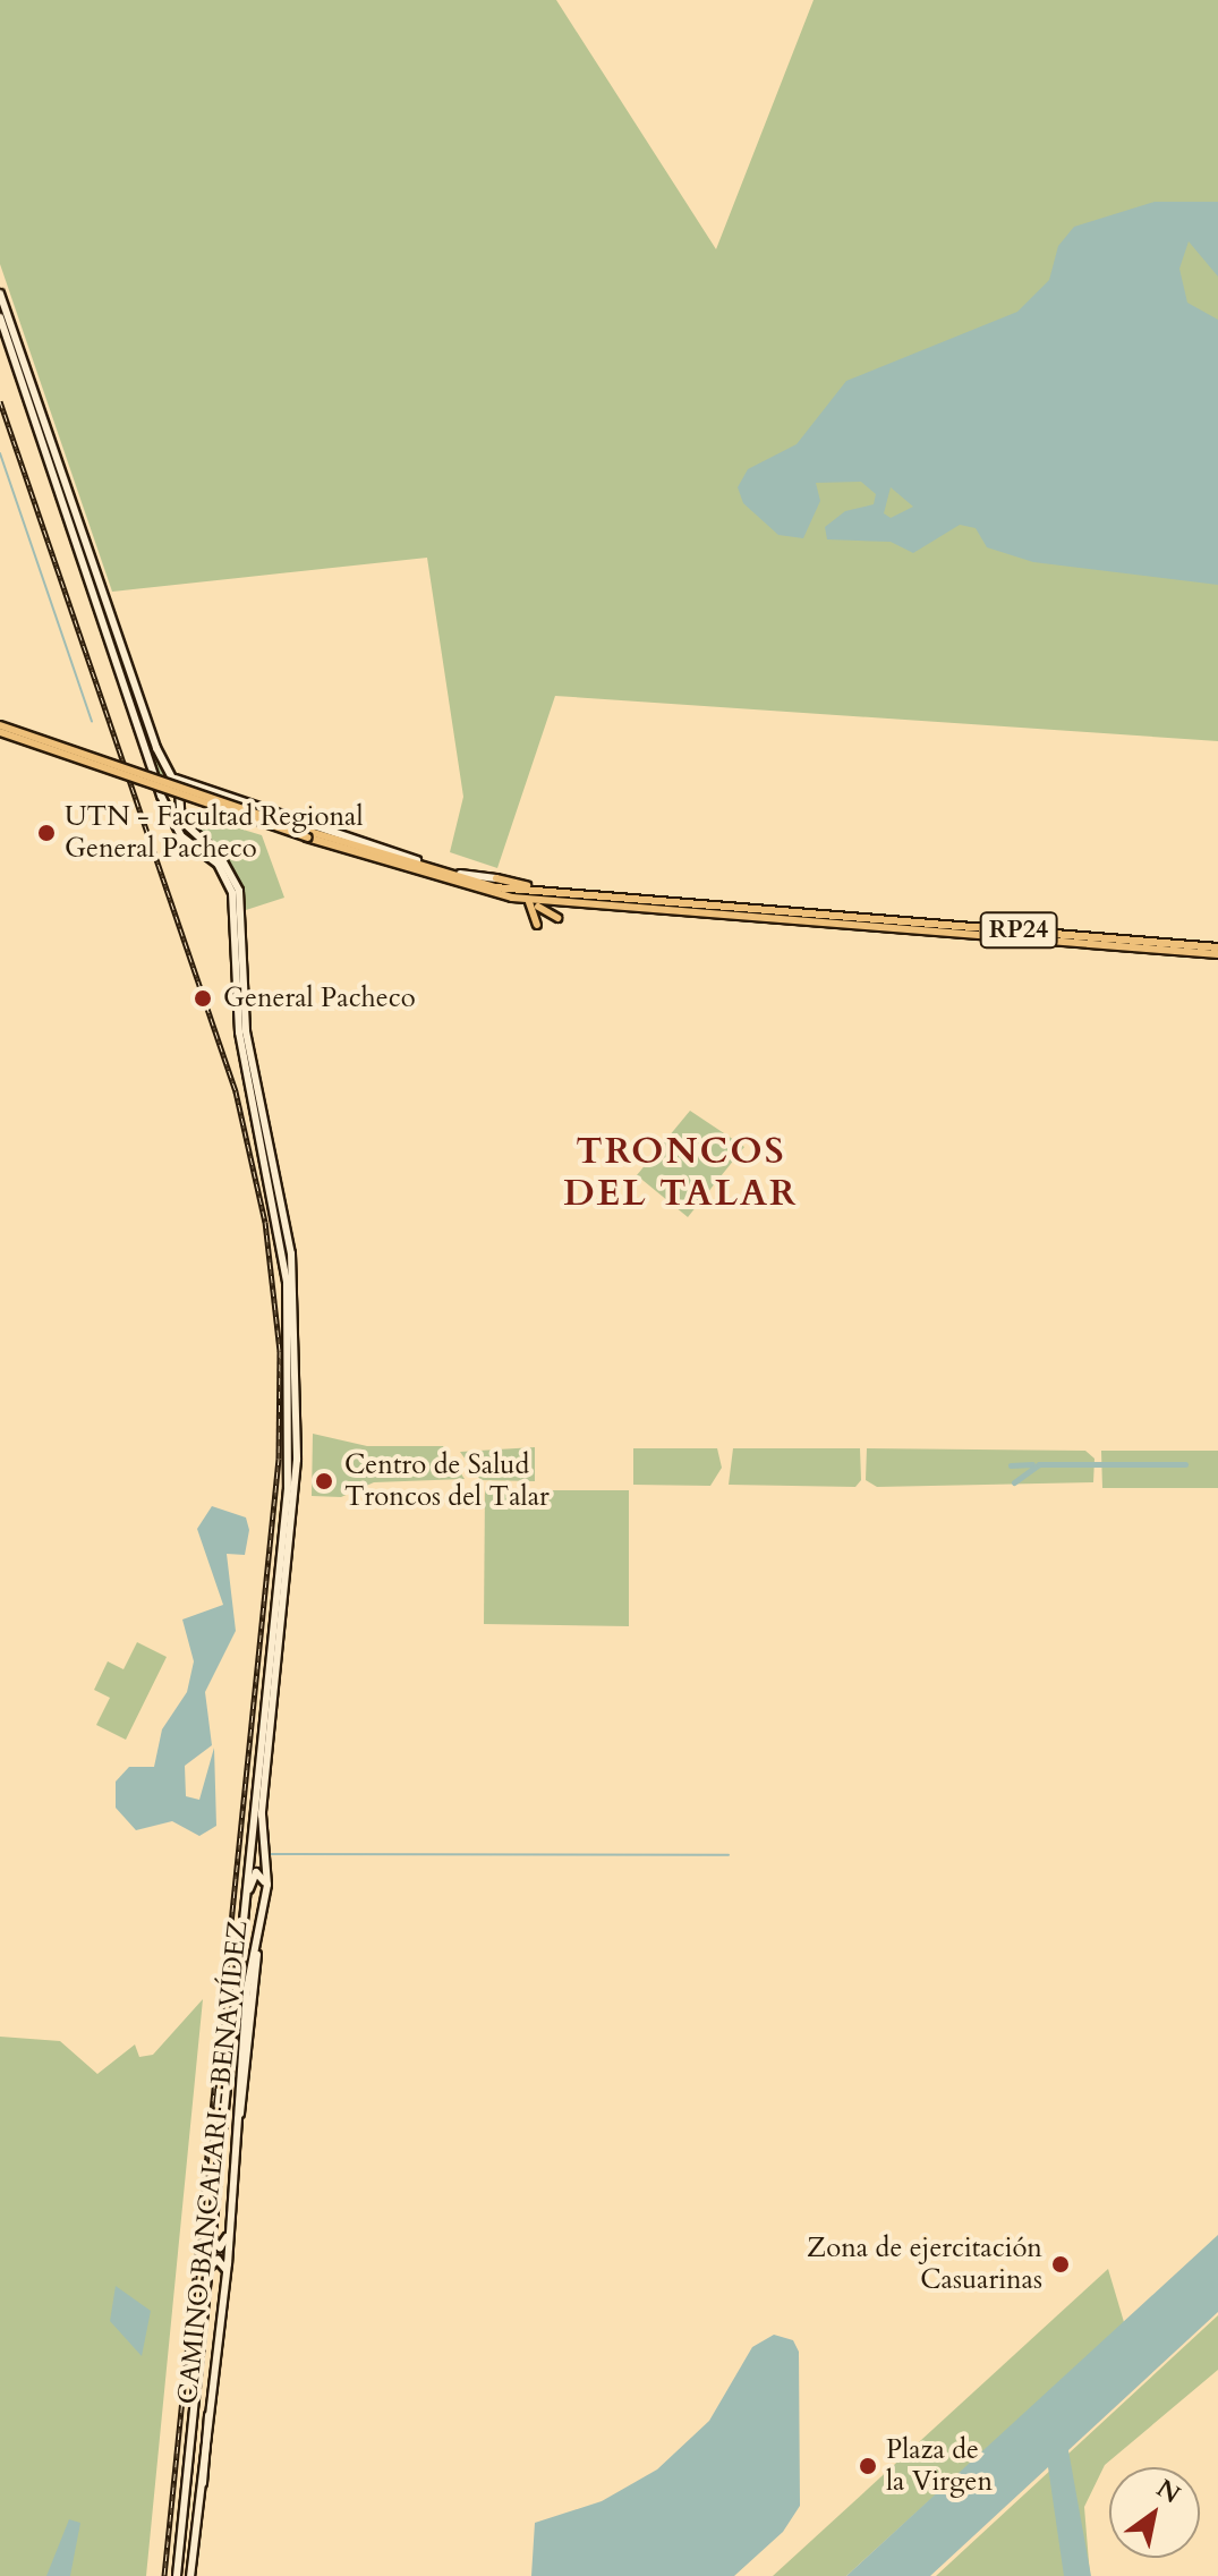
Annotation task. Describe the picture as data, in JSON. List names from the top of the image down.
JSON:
{
  "streets": {
    "main road": ["RP24", "CAMINO BANCALARI - BENAVÍDEZ"]
  },
  "districts": ["TRONCOS DEL TALAR"],
  "places": [
    "UTN - Facultad Regional General Pacheco",
    "General Pacheco",
    "Centro de Salud Troncos del Talar",
    "Zona de ejercitación Casuarinas",
    "Plaza de la Virgen"
  ],
  "north": "top right"
}
